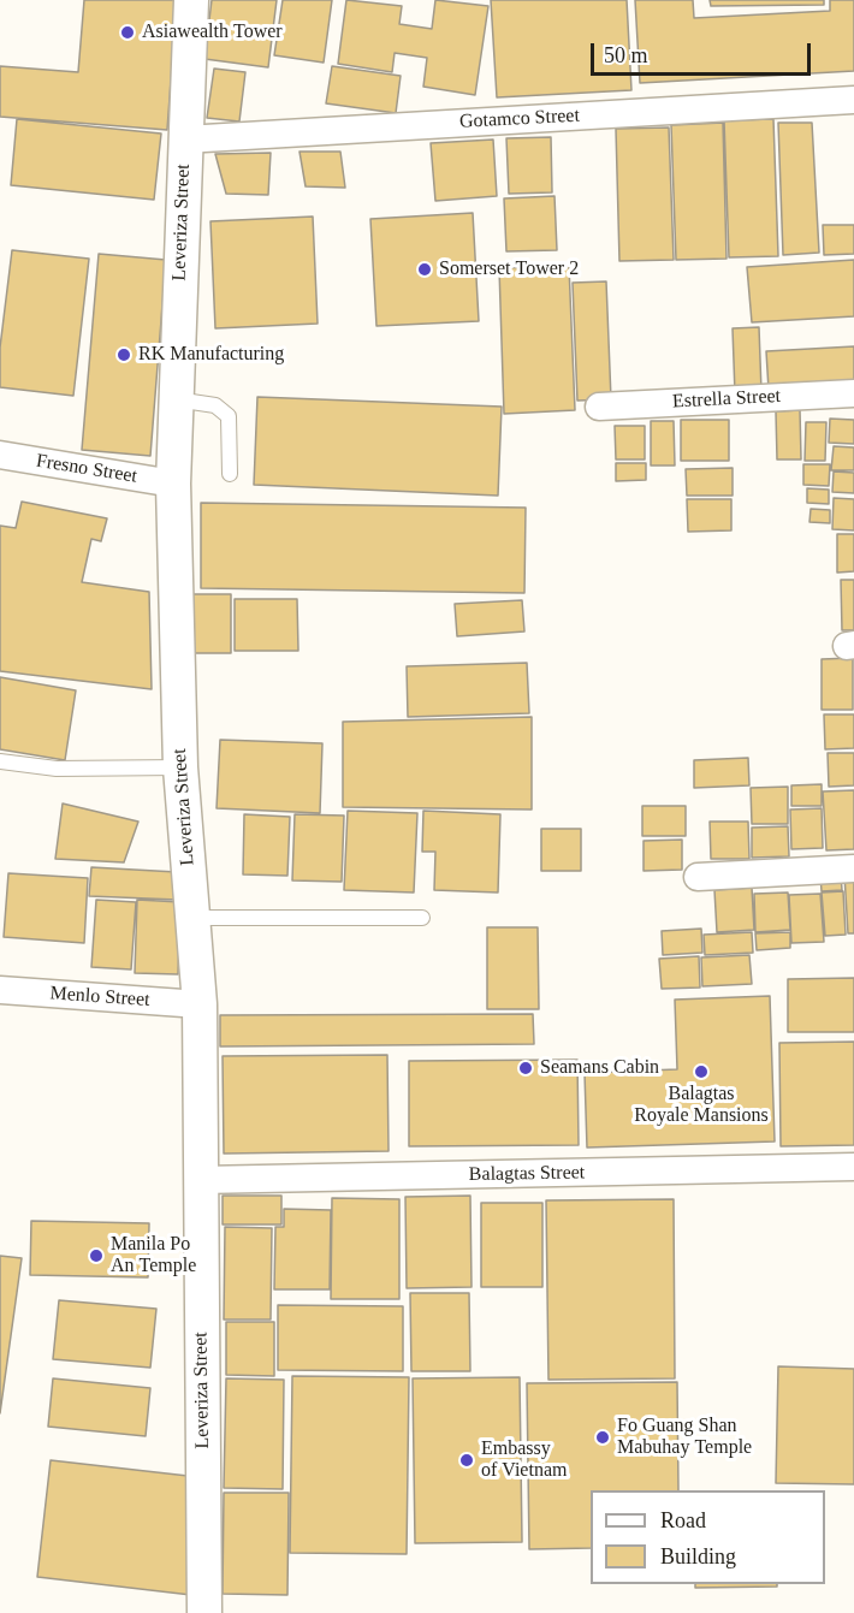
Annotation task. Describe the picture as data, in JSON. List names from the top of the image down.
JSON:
{
  "streets": {
    "street": [
      "Gotamco Street",
      "Leveriza Street",
      "Estrella Street",
      "Fresno Street",
      "Menlo Street",
      "Balagtas Street"
    ]
  },
  "crossings": [
    ["Gotamco Street", "Leveriza Street"],
    ["Leveriza Street", "Fresno Street"],
    ["Leveriza Street", "Menlo Street"],
    ["Leveriza Street", "Balagtas Street"]
  ],
  "places": [
    "Asiawealth Tower",
    "Somerset Tower 2",
    "RK Manufacturing",
    "Seamans Cabin",
    "Balagtas Royale Mansions",
    "Manila Po An Temple",
    "Fo Guang Shan Mabuhay Temple",
    "Embassy of Vietnam"
  ],
  "legend": ["Road", "Building"],
  "scale_bar": "50 m"
}
